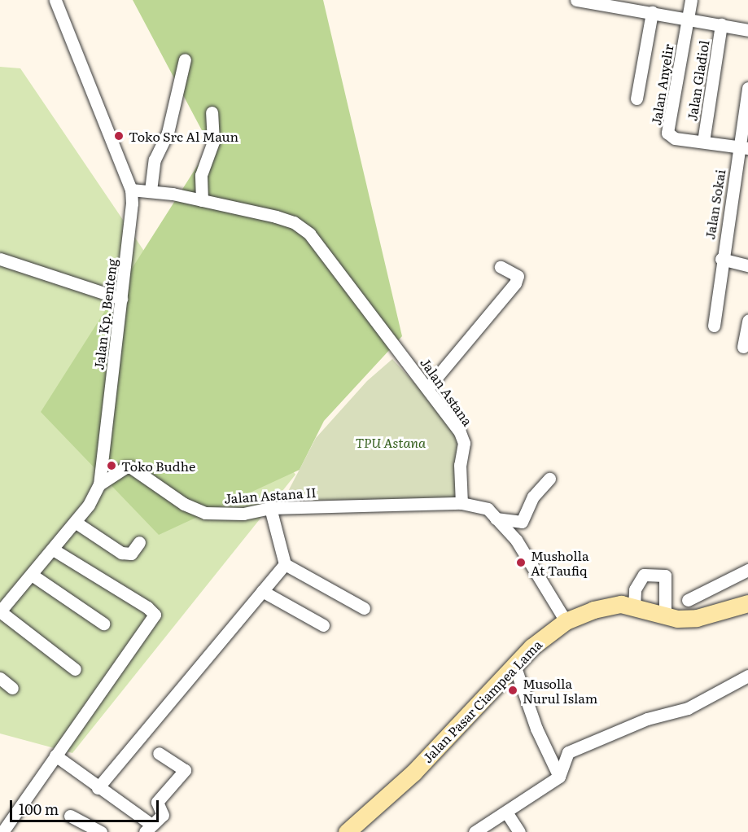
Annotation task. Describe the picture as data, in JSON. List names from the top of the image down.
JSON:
{
  "streets": {
    "main road": ["Jalan Pasar Ciampea Lama"],
    "street": [
      "Jalan Gladiol",
      "Jalan Anyelir",
      "Jalan Sokai",
      "Jalan Kp. Benteng",
      "Jalan Astana",
      "Jalan Astana II"
    ]
  },
  "crossings": [
    ["Jalan Gladiol", "Jalan Anyelir"],
    ["Jalan Anyelir", "Jalan Sokai"],
    ["Jalan Kp. Benteng", "Jalan Astana"],
    ["Jalan Kp. Benteng", "Jalan Astana II"],
    ["Jalan Astana", "Jalan Astana II"]
  ],
  "parks": ["TPU Astana"],
  "places": [
    "Toko Src Al Maun",
    "Toko Budhe",
    "Musholla At Taufiq",
    "Musolla Nurul Islam"
  ],
  "scale_bar": "100 m"
}
